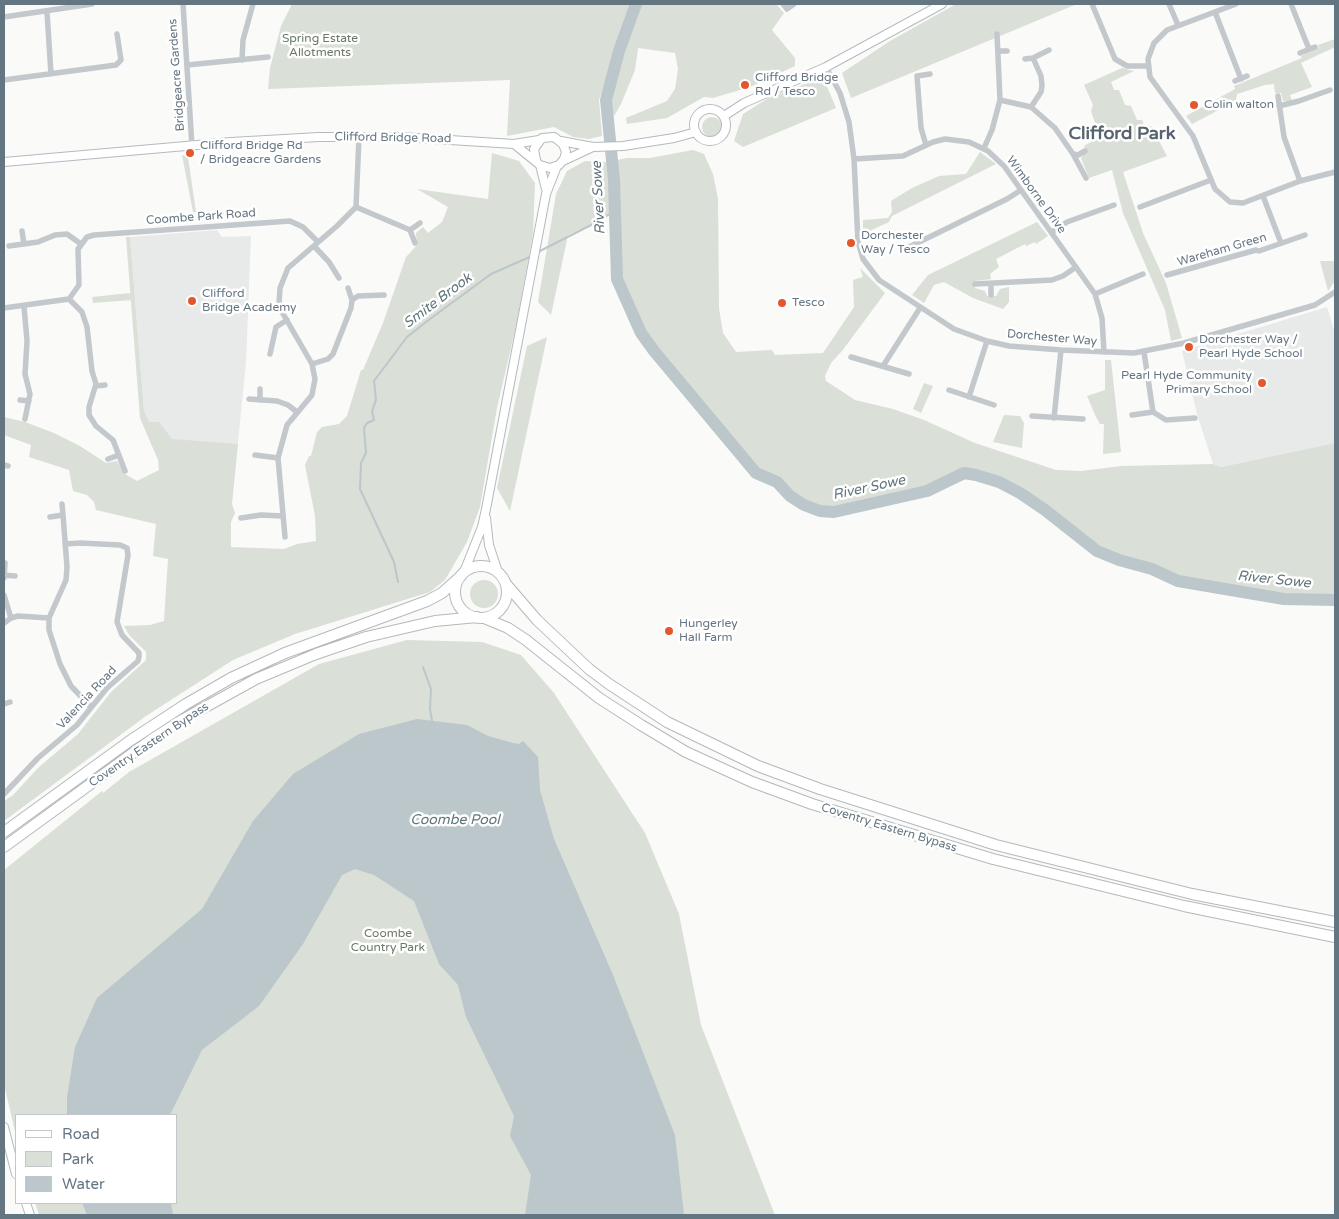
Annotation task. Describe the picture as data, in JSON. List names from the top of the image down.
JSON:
{
  "streets": {
    "highway": ["Coventry Eastern Bypass"],
    "main road": ["Clifford Bridge Road"],
    "street": [
      "Bridgeacre Gardens",
      "Wimborne Drive",
      "Coombe Park Road",
      "Wareham Green",
      "Dorchester Way",
      "Valencia Road"
    ]
  },
  "crossings": [
    ["Bridgeacre Gardens", "Clifford Bridge Road"],
    ["Wimborne Drive", "Dorchester Way"]
  ],
  "districts": ["Clifford Park"],
  "water": ["River Sowe", "Smite Brook", "Coombe Pool"],
  "parks": ["Spring Estate Allotments", "Coombe Country Park"],
  "places": [
    "Clifford Bridge Rd / Tesco",
    "Colin walton",
    "Clifford Bridge Rd / Bridgeacre Gardens",
    "Dorchester Way / Tesco",
    "Clifford Bridge Academy",
    "Tesco",
    "Dorchester Way / Pearl Hyde School",
    "Pearl Hyde Community Primary School",
    "Hungerley Hall Farm"
  ],
  "legend": ["Road", "Park", "Water"]
}
